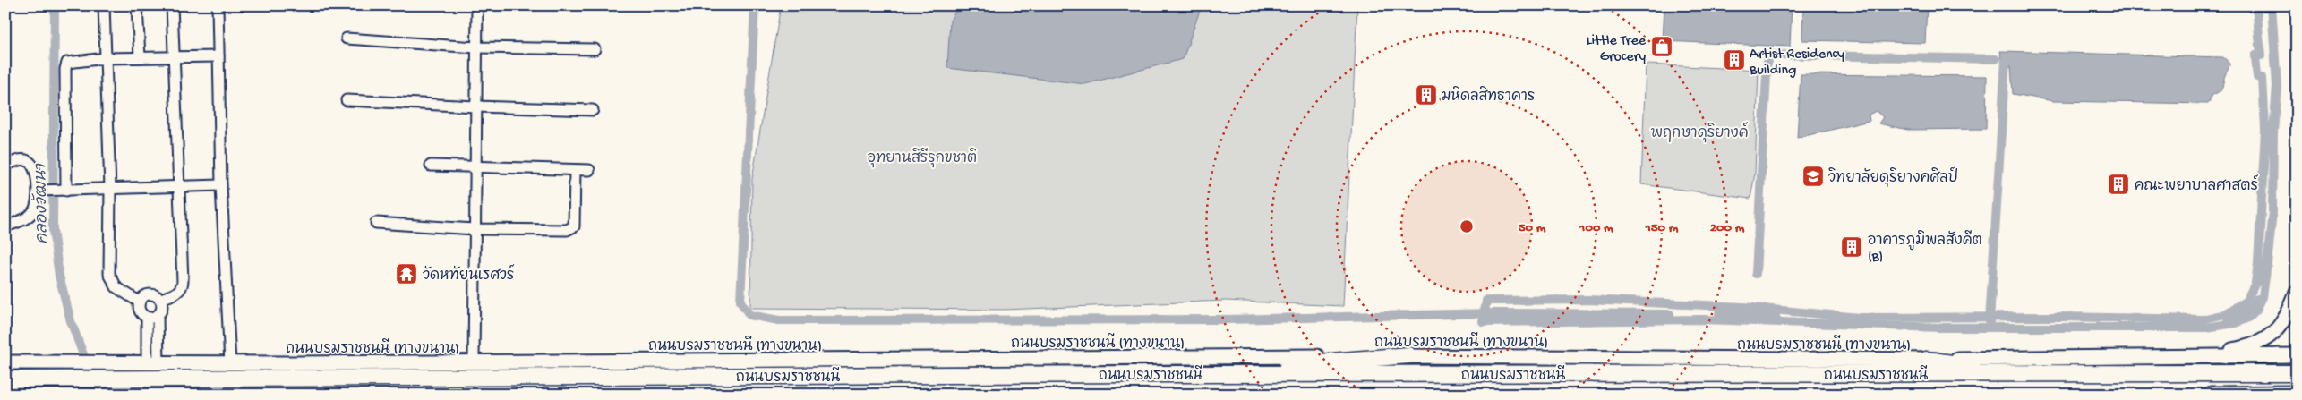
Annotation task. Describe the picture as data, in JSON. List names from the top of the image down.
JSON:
{
  "streets": {
    "highway": ["ถนนบรมราชชนนี"],
    "main road": ["ถนนบรมราชชนนี (ทางขนาน)"]
  },
  "water": ["คลองวัฒนา"],
  "parks": ["พฤกษาดุริยางค์", "อุทยานสิรีรุกขชาติ"],
  "places": {
    "shop": ["Little Tree Grocery"],
    "building": [
      "Artist Residency Building",
      "มหิดลสิทธาคาร",
      "คณะพยาบาลศาสตร์",
      "อาคารภูมิพลสังคีต (B)"
    ],
    "school or university": ["วิทยาลัยดุริยางคศิลป์"],
    "temple": ["วัดหทัยนเรศวร์"]
  },
  "rings": [
    "50 m",
    "100 m",
    "150 m",
    "200 m"
  ]
}
